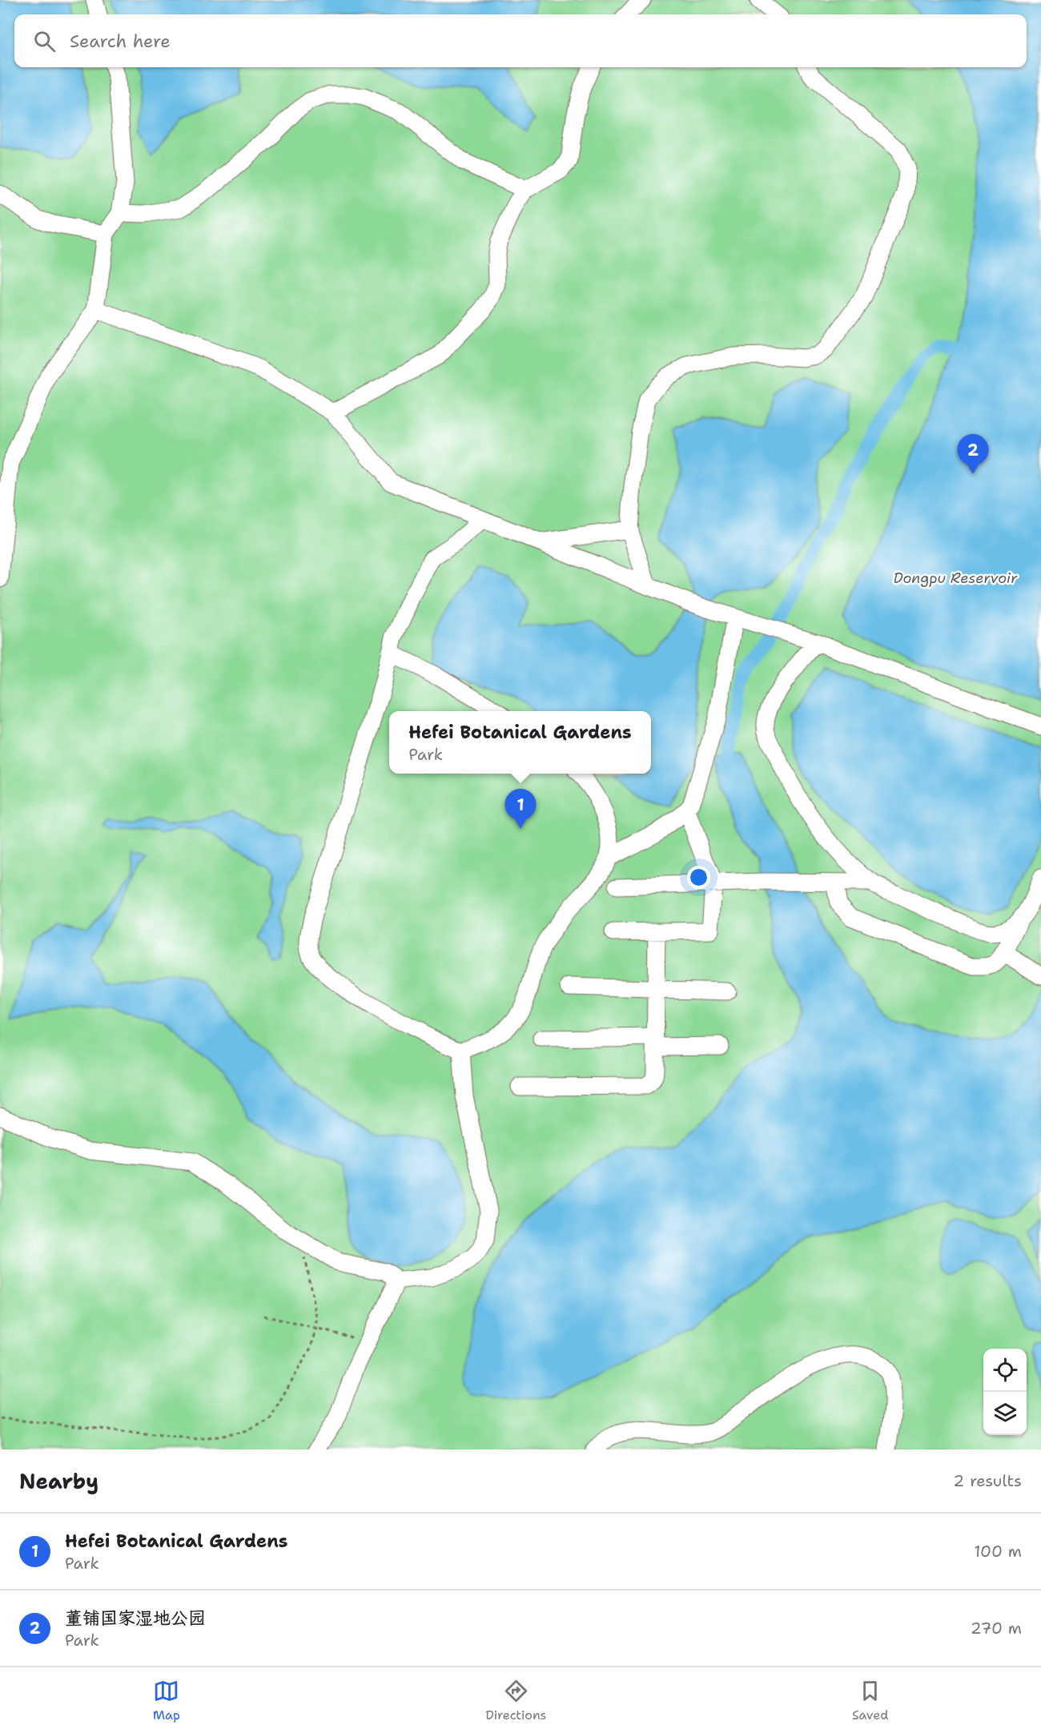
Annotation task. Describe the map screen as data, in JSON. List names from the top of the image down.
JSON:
{
  "water": ["Dongpu Reservoir"],
  "page": {
    "search": "Search here",
    "pins": ["2", "1"],
    "popup": ["Hefei Botanical Gardens", "Park"],
    "heading": ["Nearby", "2 results"],
    "list": [
      {
        "mark": "1",
        "name": "Hefei Botanical Gardens",
        "note": "Park",
        "value": "100 m"
      },
      {
        "mark": "2",
        "name": "董铺国家湿地公园",
        "note": "Park",
        "value": "270 m"
      }
    ],
    "nav": ["Map", "Directions", "Saved"]
  }
}
